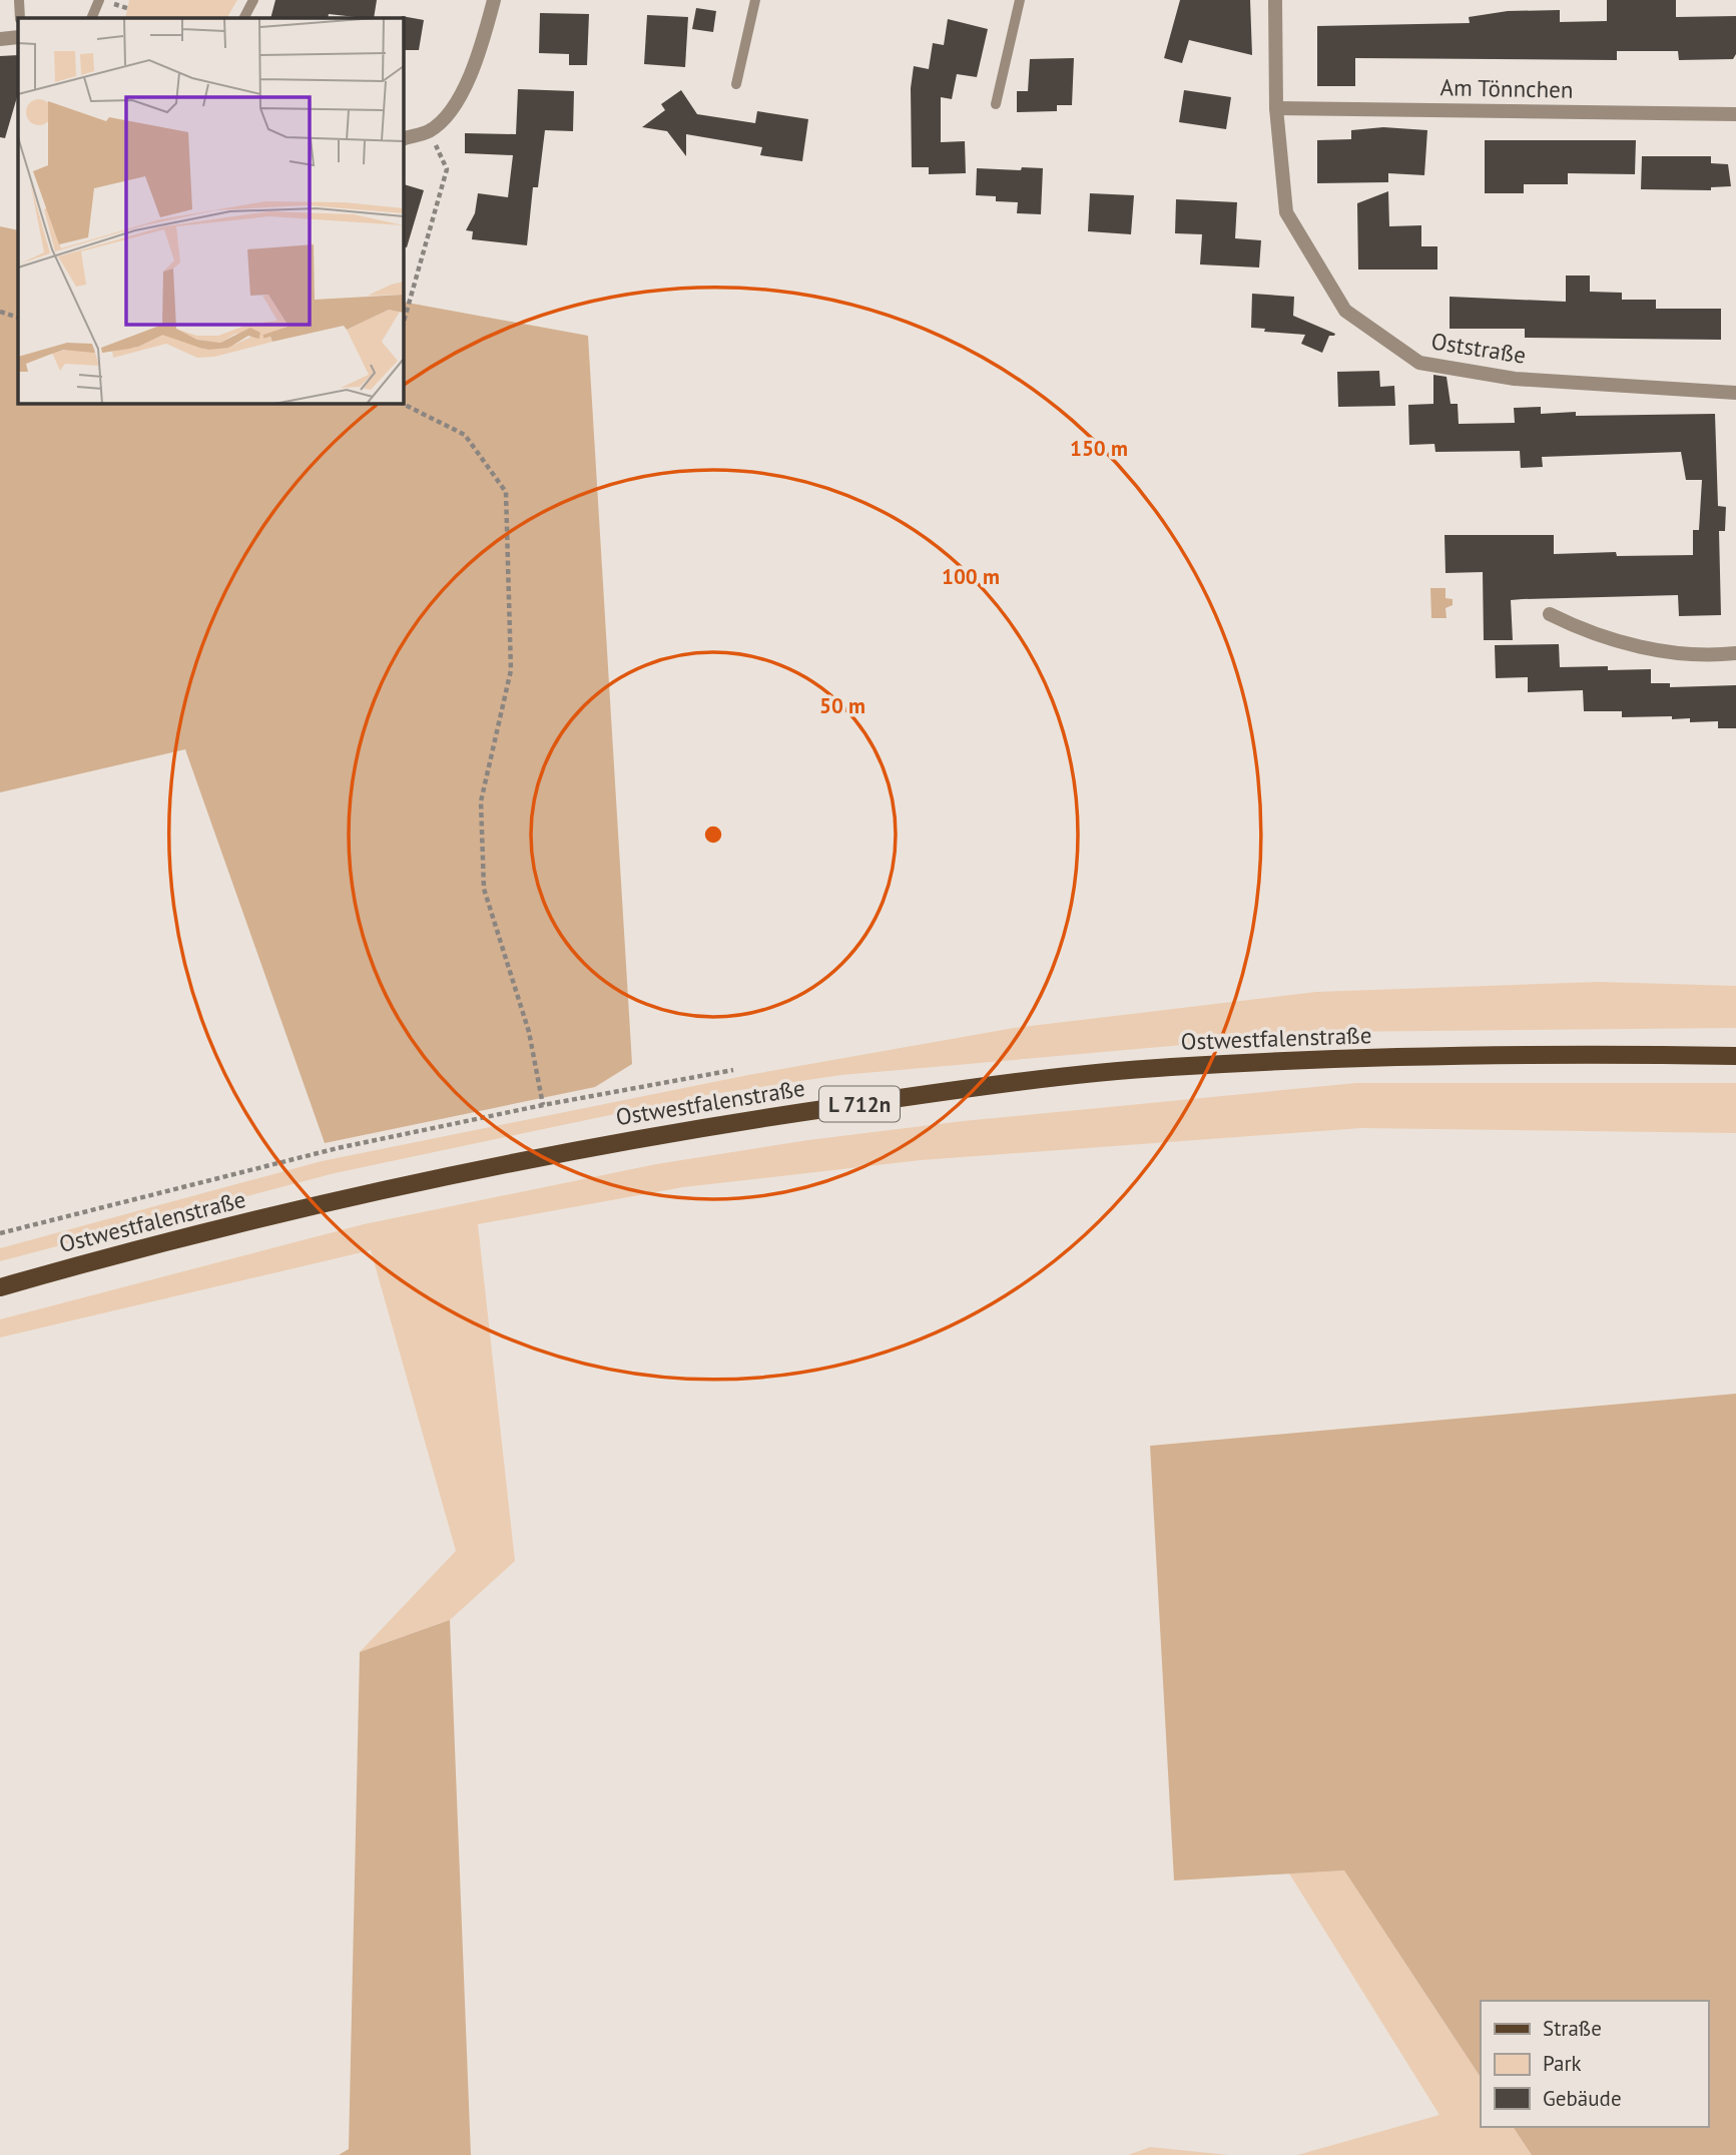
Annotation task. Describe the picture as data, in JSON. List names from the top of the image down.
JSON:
{
  "streets": {
    "main road": ["Ostwestfalenstraße", "L 712n"],
    "street": ["Am Tönnchen", "Oststraße"]
  },
  "crossings": [
    ["Am Tönnchen", "Oststraße"]
  ],
  "legend": ["Straße", "Park", "Gebäude"],
  "rings": ["150 m", "100 m", "50 m"]
}
